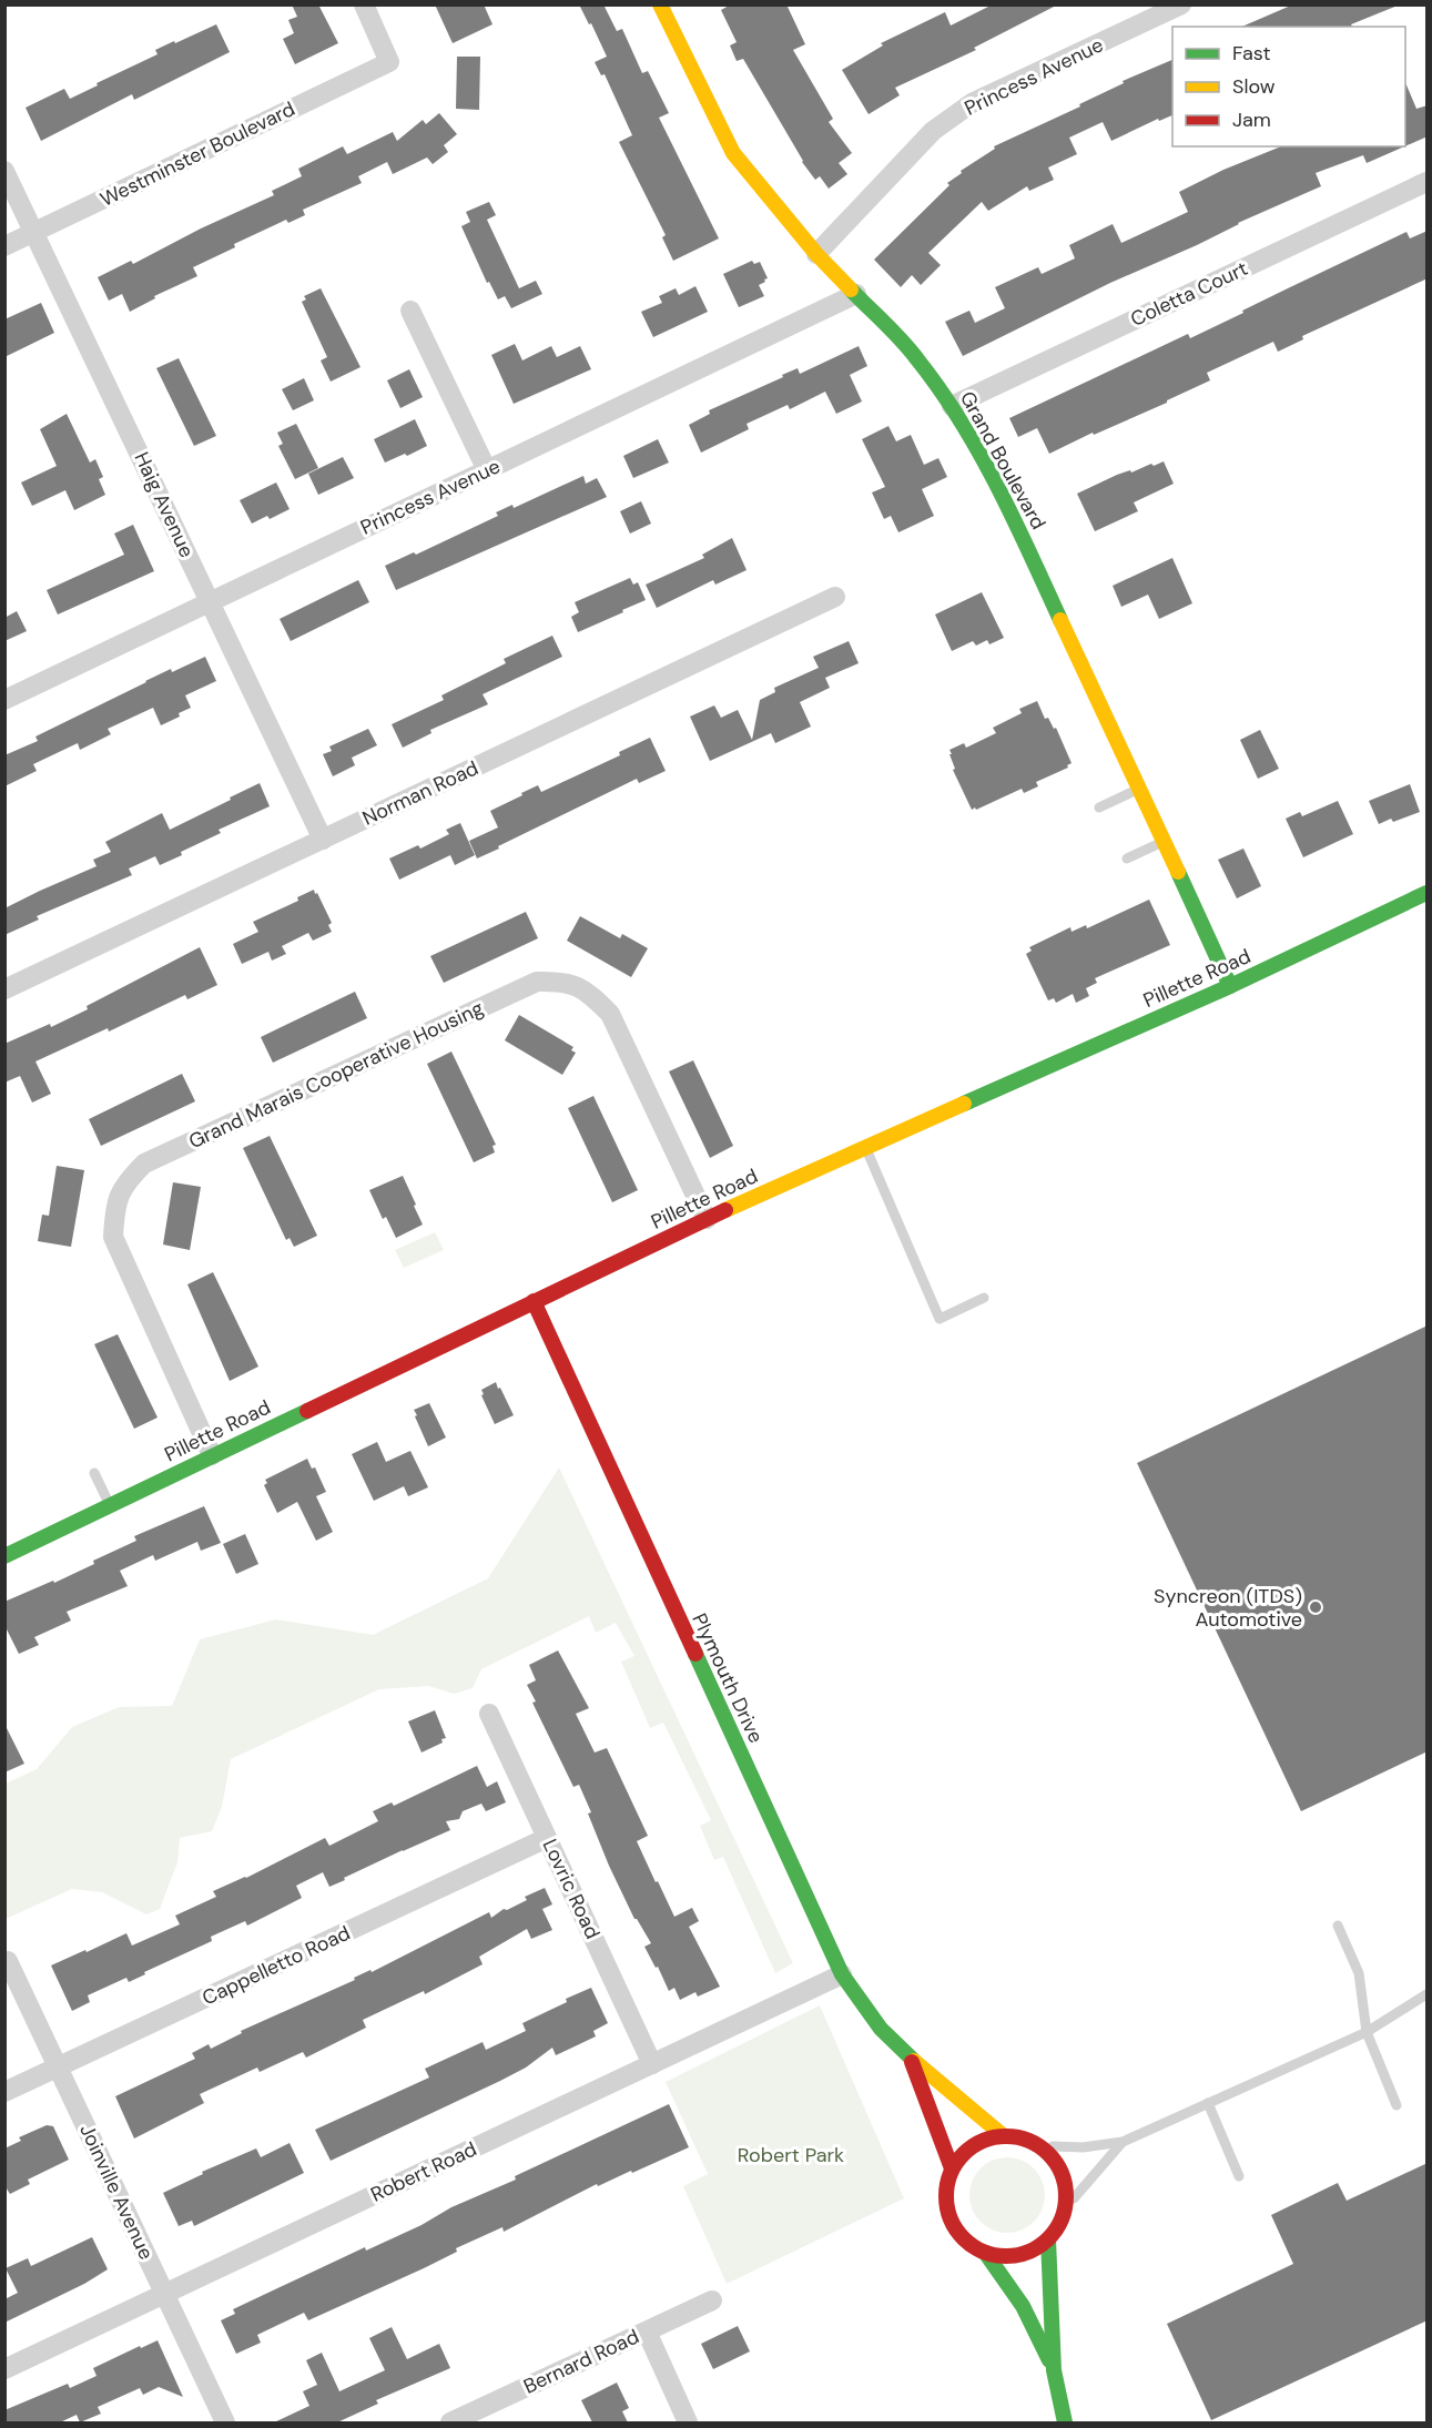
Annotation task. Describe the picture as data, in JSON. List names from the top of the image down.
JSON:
{
  "streets": {
    "street": [
      "Princess Avenue",
      "Westminster Boulevard",
      "Coletta Court",
      "Grand Boulevard",
      "Haig Avenue",
      "Norman Road",
      "Pillette Road",
      "Grand Marais Cooperative Housing",
      "Plymouth Drive",
      "Lovric Road",
      "Cappelletto Road",
      "Robert Road",
      "Joinville Avenue",
      "Bernard Road"
    ]
  },
  "crossings": [
    ["Princess Avenue", "Grand Boulevard"],
    ["Princess Avenue", "Haig Avenue"],
    ["Westminster Boulevard", "Haig Avenue"],
    ["Coletta Court", "Grand Boulevard"],
    ["Grand Boulevard", "Pillette Road"],
    ["Haig Avenue", "Norman Road"],
    ["Pillette Road", "Grand Marais Cooperative Housing"],
    ["Pillette Road", "Plymouth Drive"],
    ["Plymouth Drive", "Robert Road"],
    ["Lovric Road", "Cappelletto Road"],
    ["Lovric Road", "Robert Road"],
    ["Cappelletto Road", "Joinville Avenue"],
    ["Robert Road", "Joinville Avenue"]
  ],
  "parks": ["Robert Park"],
  "places": ["Syncreon (ITDS) Automotive"],
  "legend": ["Fast", "Slow", "Jam"]
}
